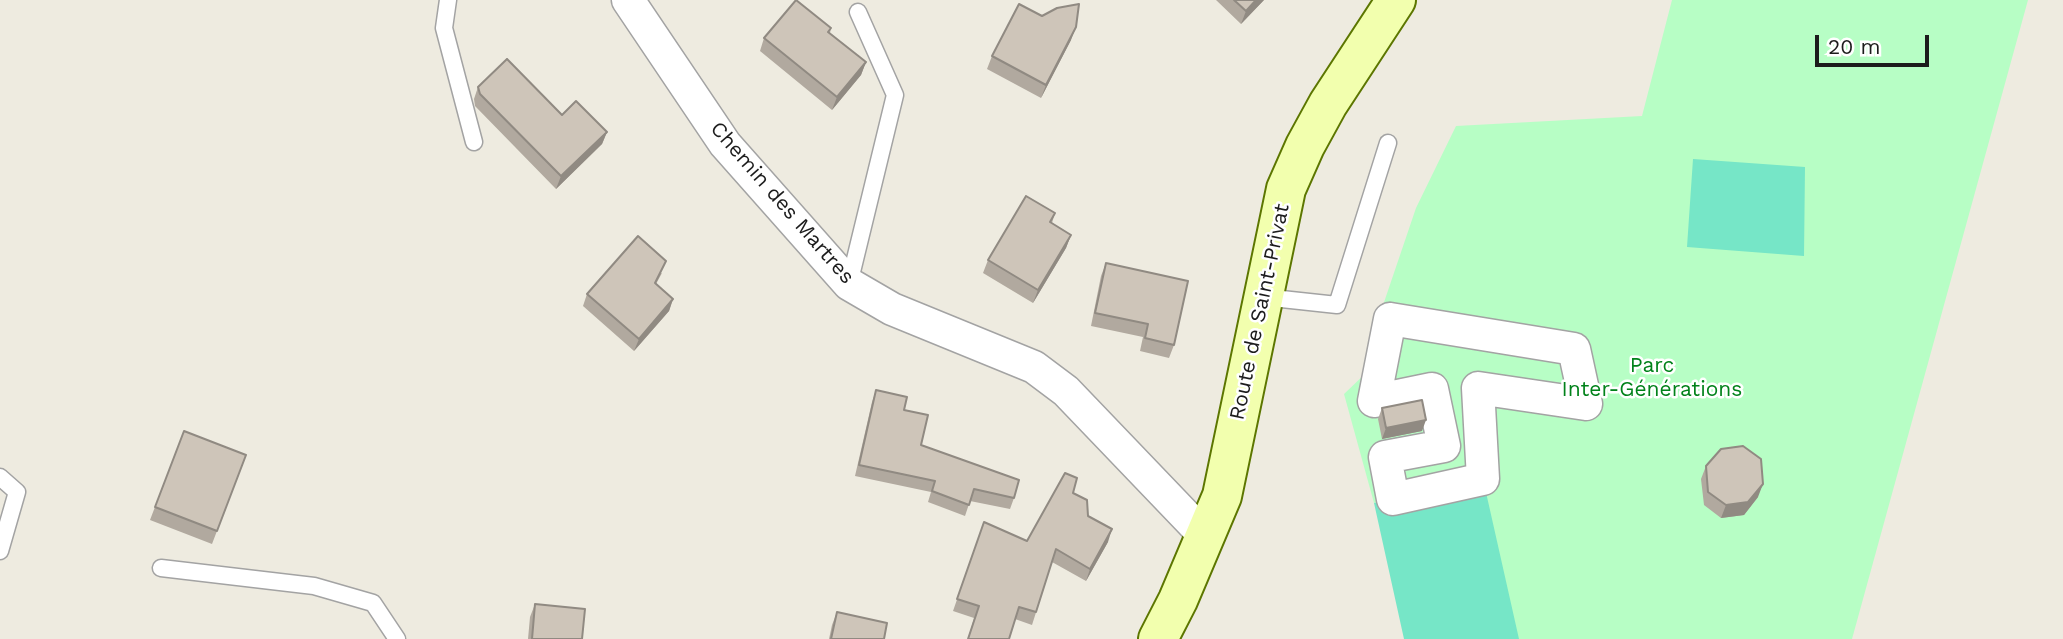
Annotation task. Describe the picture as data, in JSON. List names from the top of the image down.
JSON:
{
  "streets": {
    "street": ["Chemin des Martres", "Route de Saint-Privat"]
  },
  "crossings": [
    ["Chemin des Martres", "Route de Saint-Privat"]
  ],
  "parks": ["Parc Inter-Générations"],
  "scale_bar": "20 m"
}
